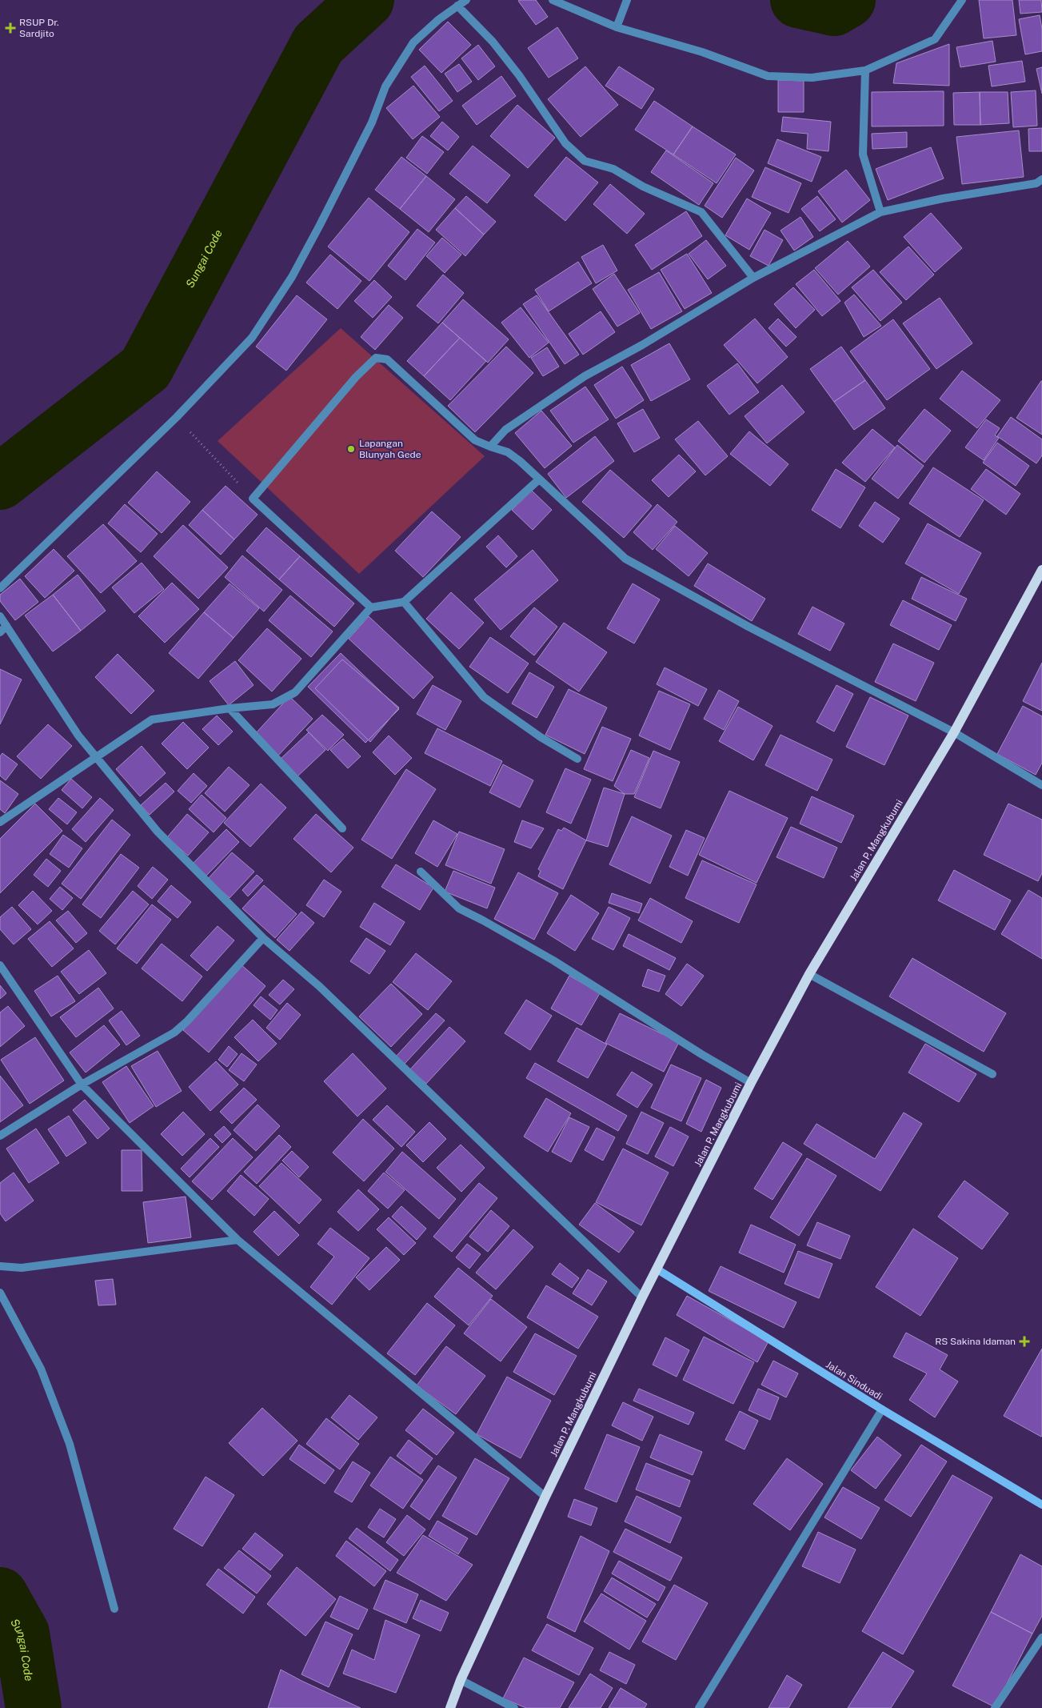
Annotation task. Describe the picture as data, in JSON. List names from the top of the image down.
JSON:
{
  "streets": {
    "main road": ["Jalan P. Mangkubumi"],
    "street": ["Jalan Sinduadi"]
  },
  "crossings": [
    ["Jalan P. Mangkubumi", "Jalan Sinduadi"]
  ],
  "water": ["Sungai Code"],
  "places": {
    "health": ["RSUP Dr. Sardjito", "RS Sakina Idaman"],
    "other": ["Lapangan Blunyah Gede"]
  }
}
